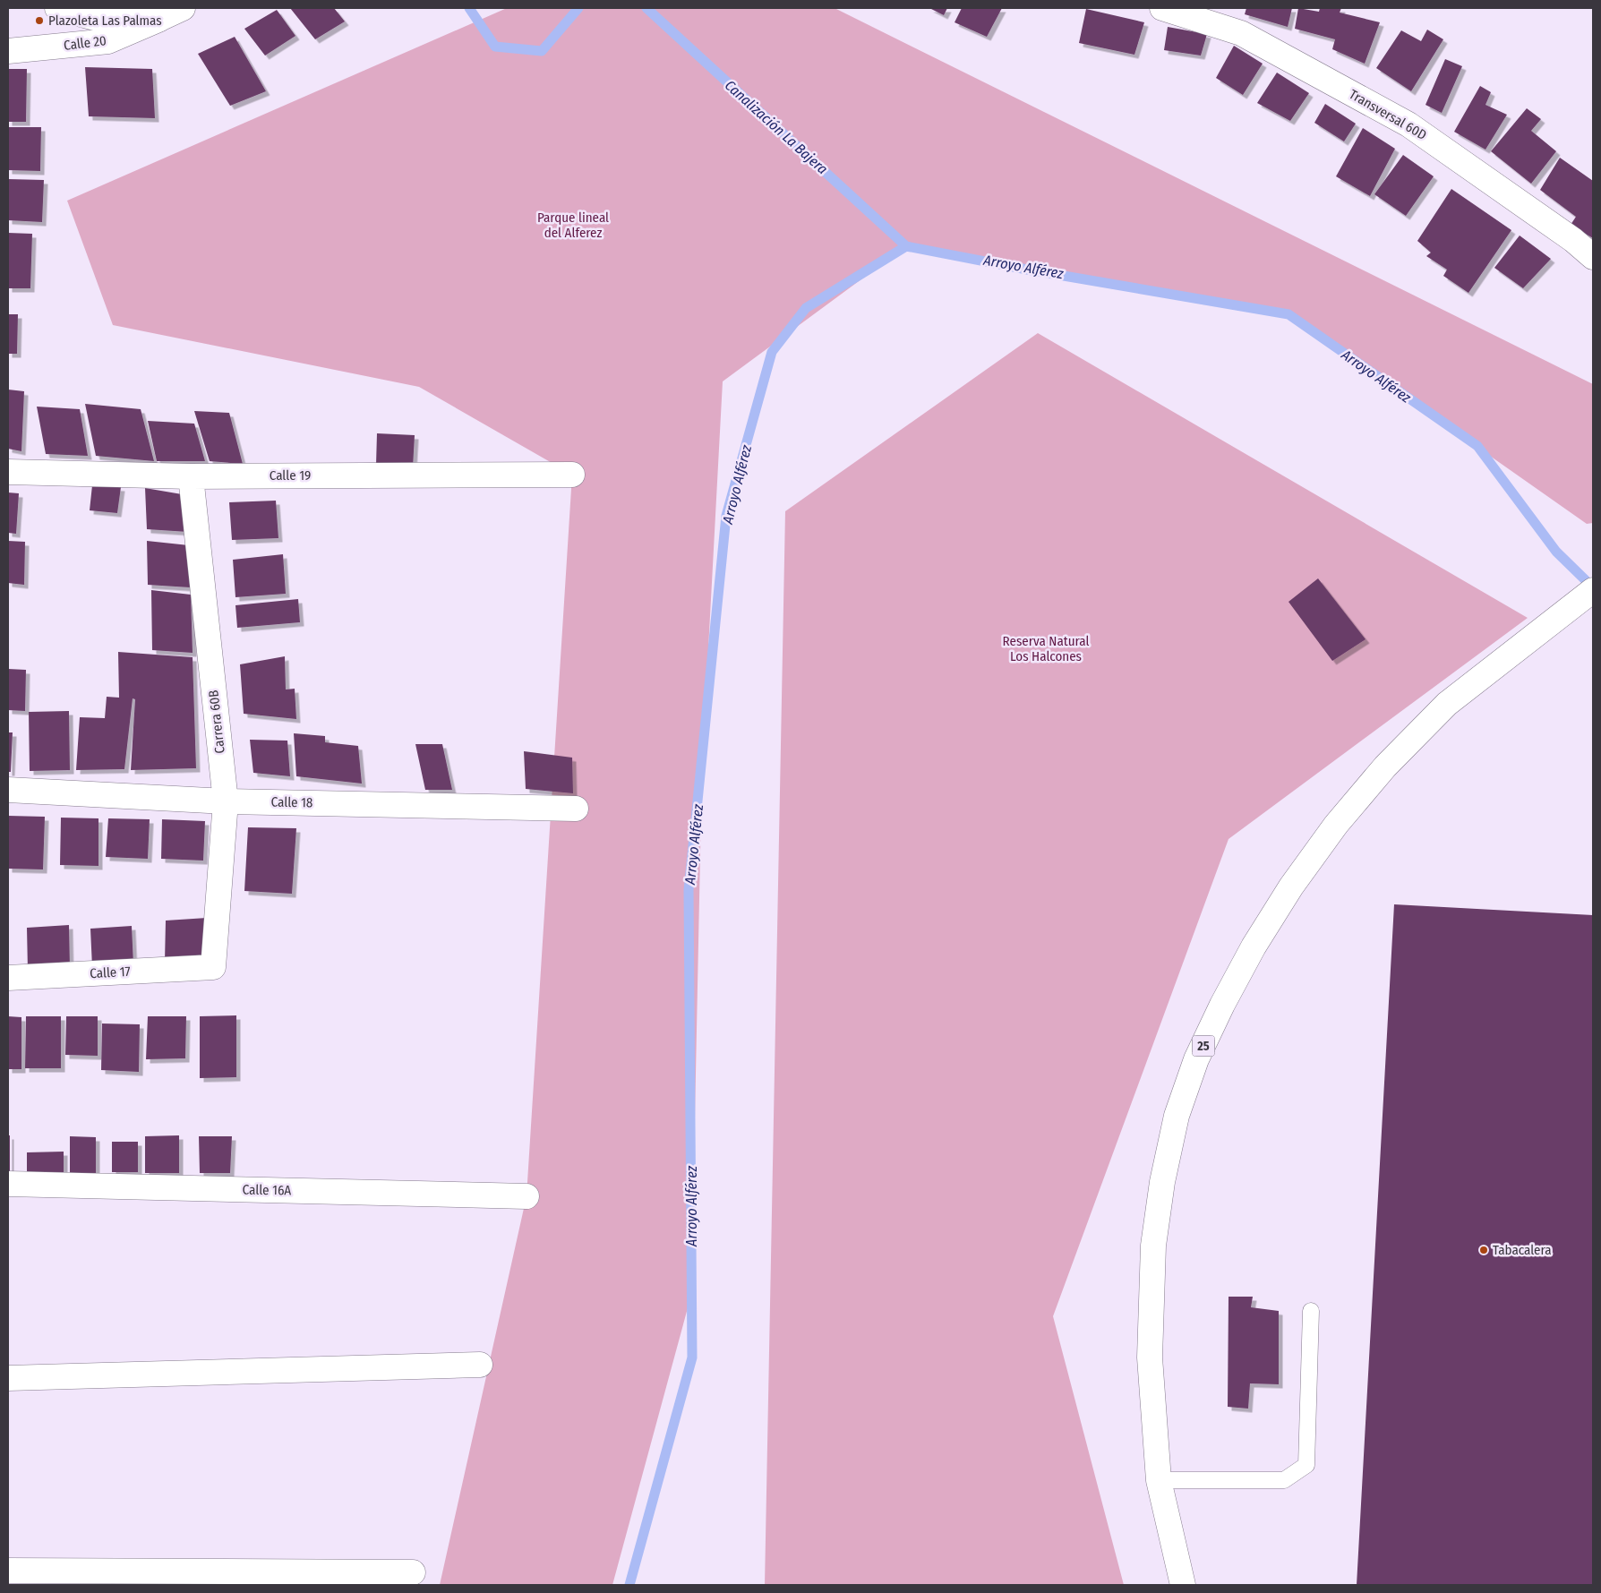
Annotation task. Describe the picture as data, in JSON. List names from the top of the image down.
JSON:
{
  "streets": {
    "street": [
      "Calle 20",
      "Transversal 60D",
      "Calle 19",
      "Carrera 60B",
      "Calle 18",
      "Calle 17",
      "25",
      "Calle 16A"
    ]
  },
  "crossings": [
    ["Calle 19", "Carrera 60B"],
    ["Carrera 60B", "Calle 18"],
    ["Carrera 60B", "Calle 17"]
  ],
  "water": ["Canalización La Bajera", "Arroyo Alférez"],
  "parks": ["Parque lineal del Alferez", "Reserva Natural Los Halcones"],
  "places": ["Plazoleta Las Palmas", "Tabacalera"]
}
